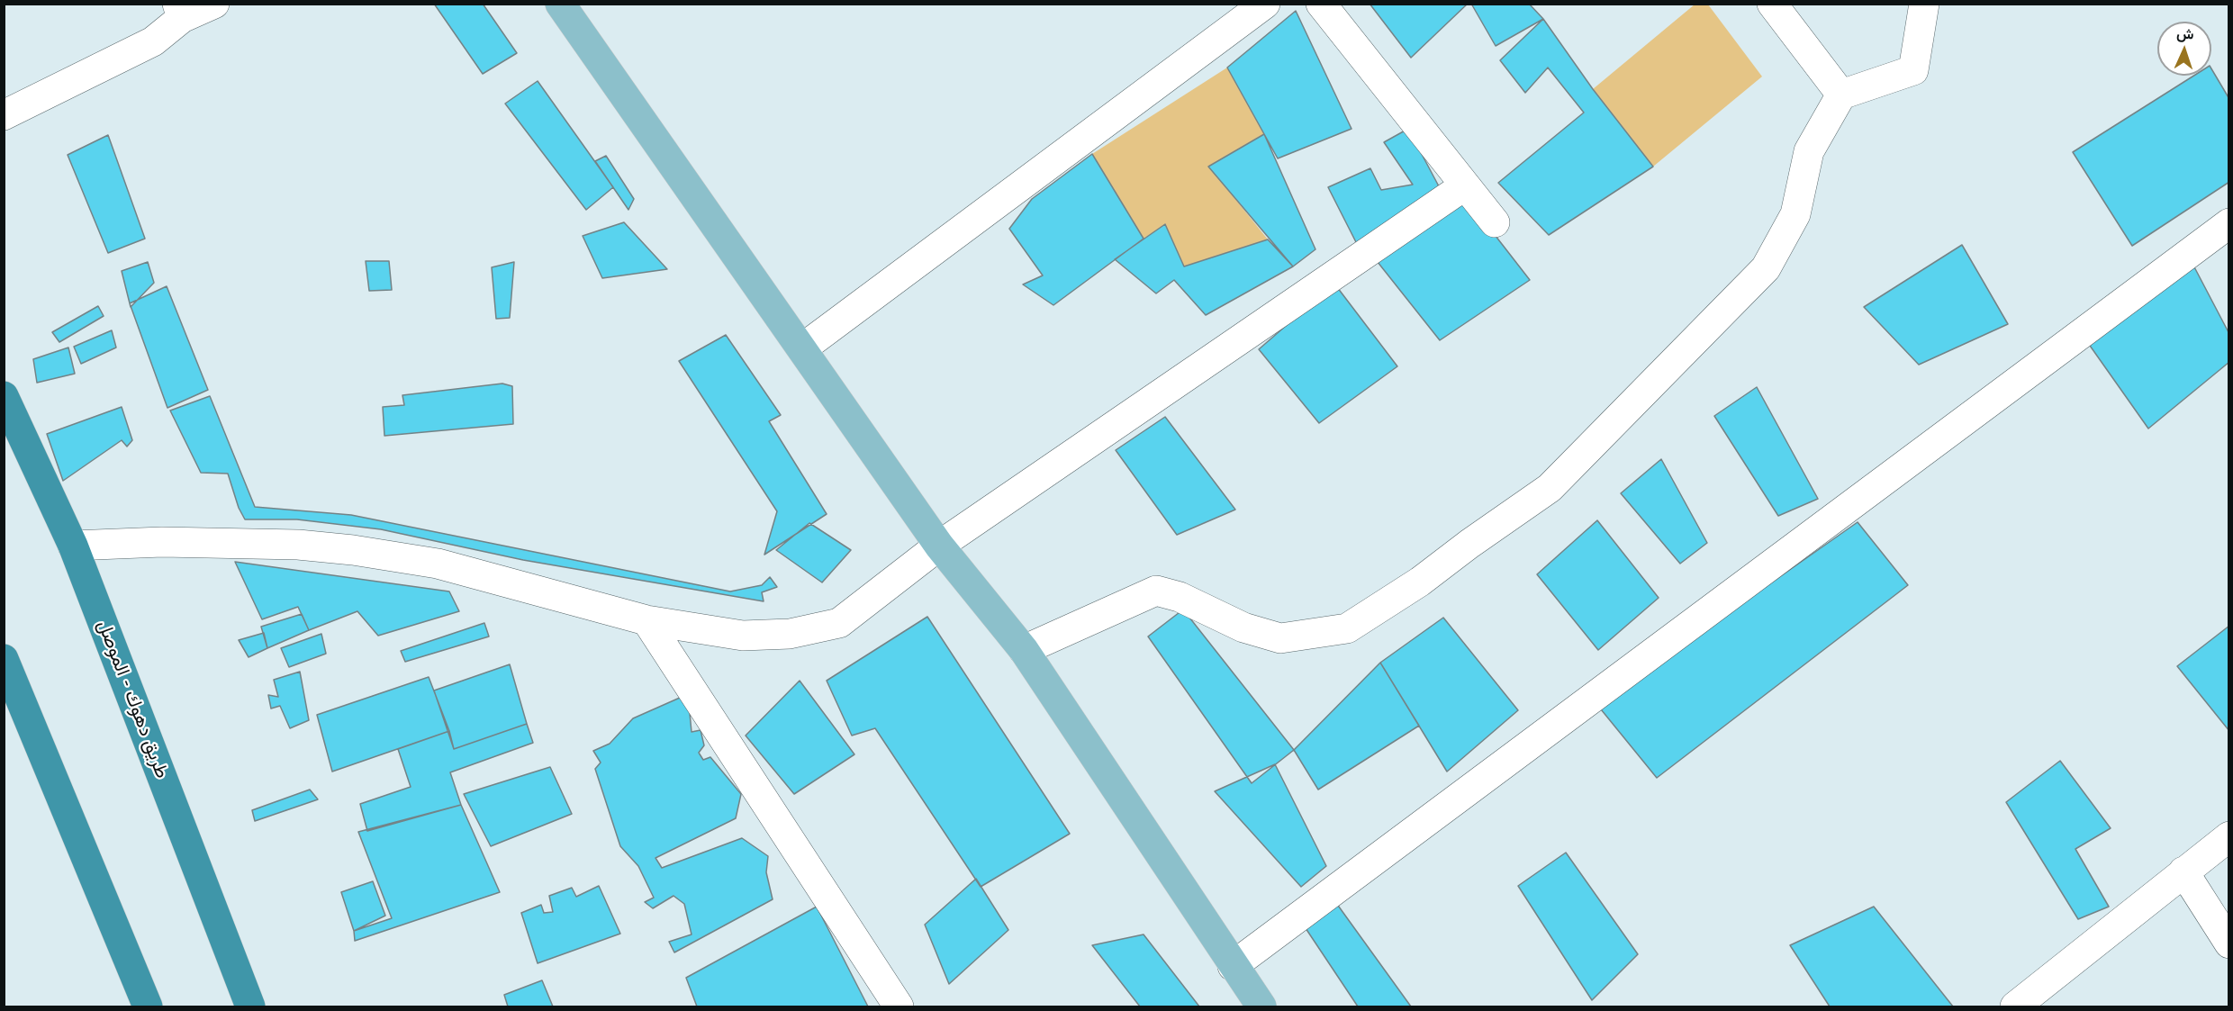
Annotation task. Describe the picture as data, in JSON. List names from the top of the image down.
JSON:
{
  "streets": {
    "highway": ["طريق دهوك - الموصل"]
  },
  "north": "top"
}
